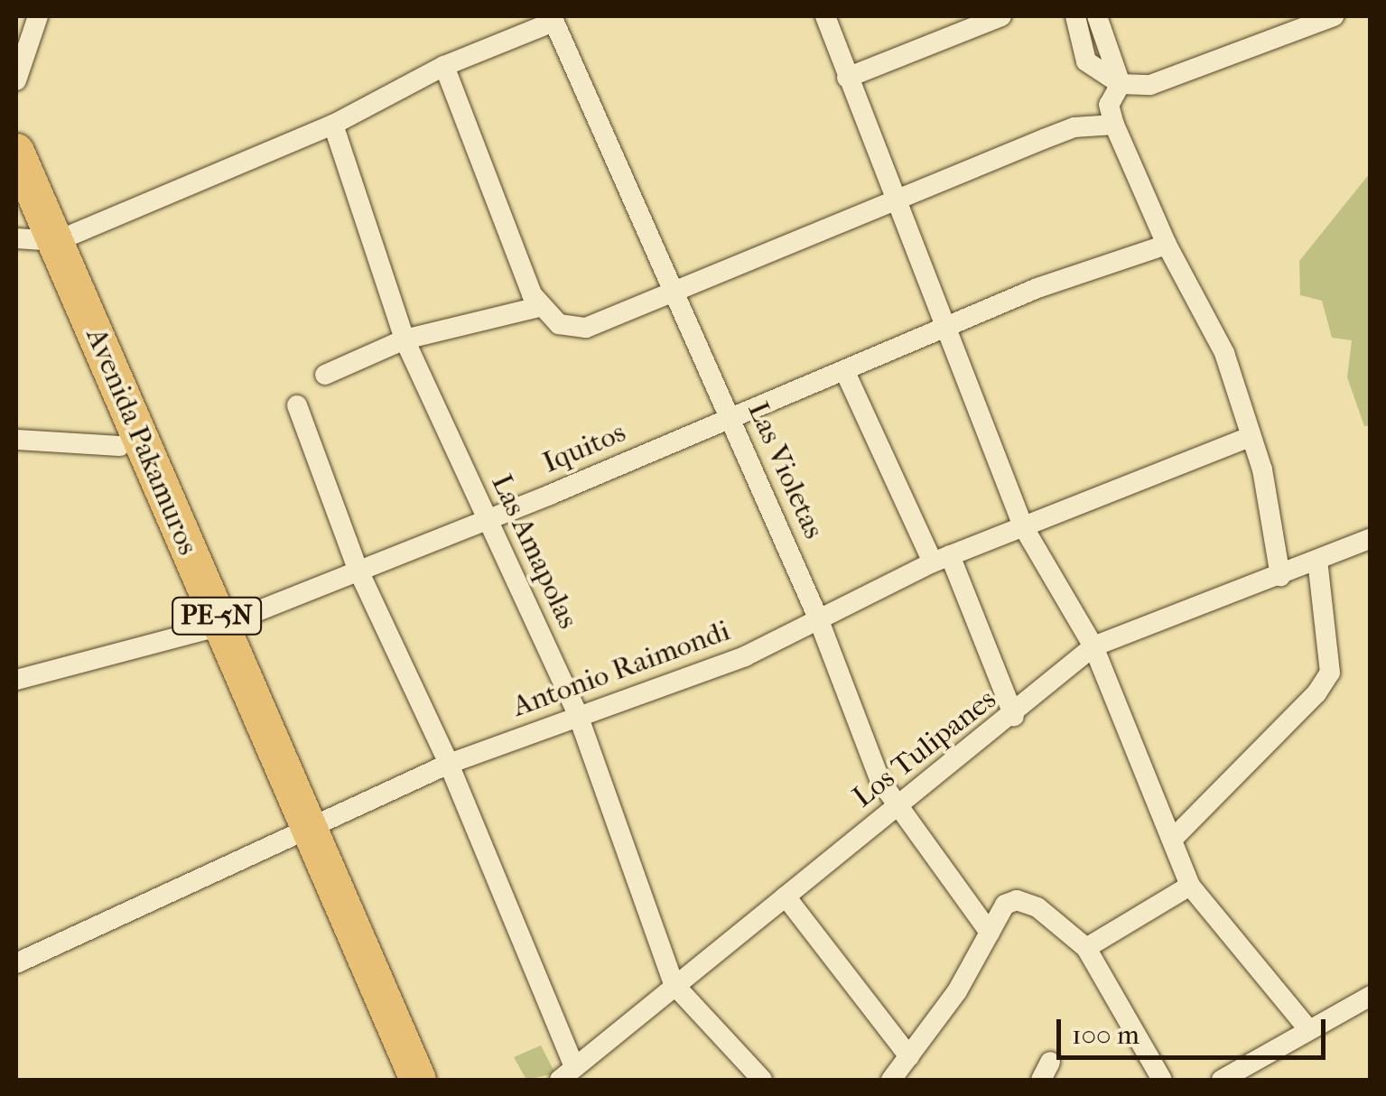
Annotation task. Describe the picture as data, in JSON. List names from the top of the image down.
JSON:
{
  "streets": {
    "highway": ["Avenida Pakamuros", "PE-5N"],
    "street": [
      "Iquitos",
      "Las Violetas",
      "Las Amapolas",
      "Antonio Raimondi",
      "Los Tulipanes"
    ]
  },
  "crossings": [
    ["Avenida Pakamuros", "Iquitos"],
    ["Avenida Pakamuros", "Antonio Raimondi"],
    ["Iquitos", "Las Violetas"],
    ["Iquitos", "Las Amapolas"],
    ["Las Violetas", "Antonio Raimondi"],
    ["Las Violetas", "Los Tulipanes"],
    ["Las Amapolas", "Antonio Raimondi"],
    ["Las Amapolas", "Los Tulipanes"]
  ],
  "scale_bar": "100 m"
}
